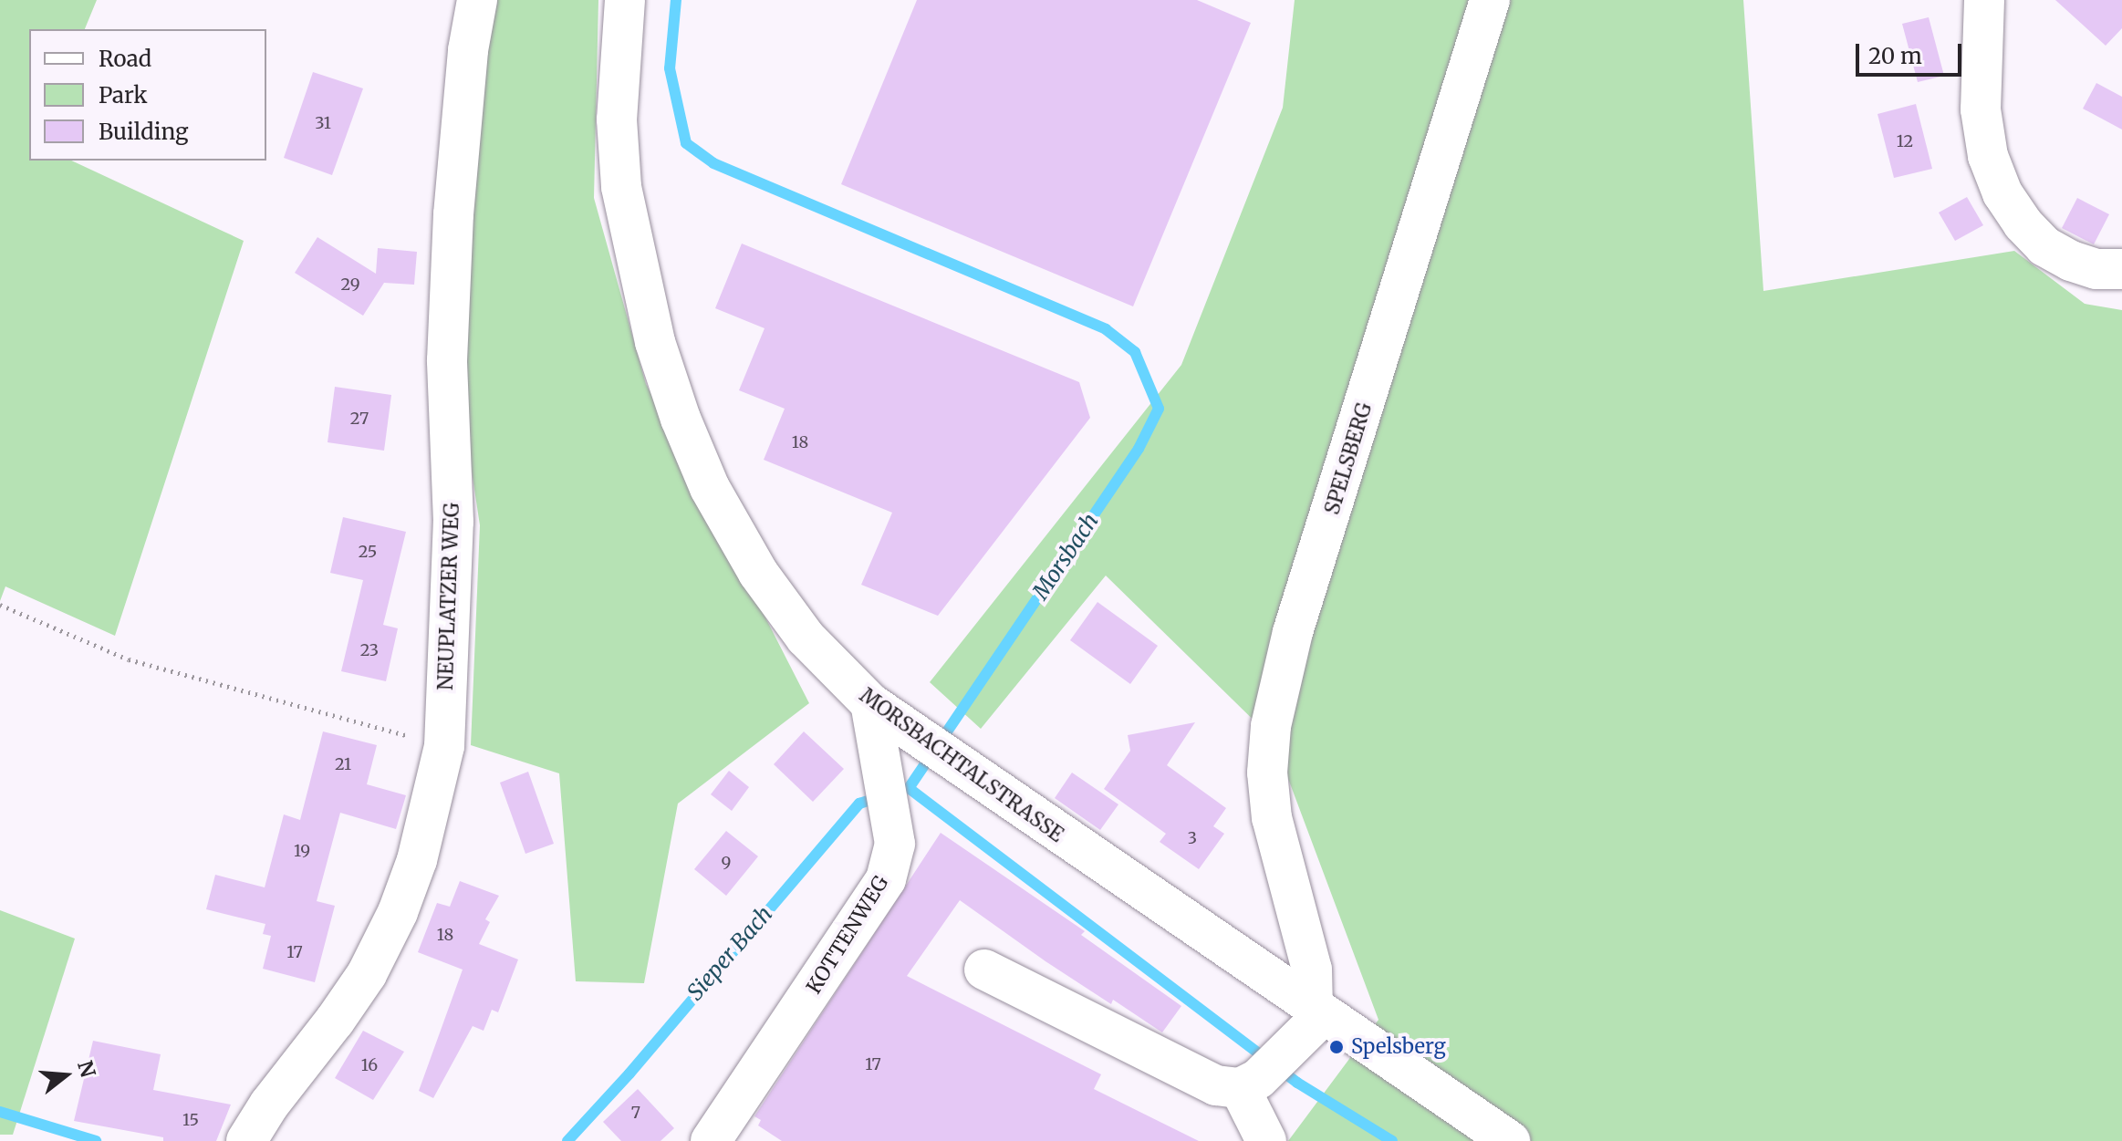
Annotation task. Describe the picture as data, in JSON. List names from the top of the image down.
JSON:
{
  "streets": {
    "street": [
      "SPELSBERG",
      "NEUPLATZER WEG",
      "MORSBACHTALSTRASSE",
      "KOTTENWEG"
    ]
  },
  "crossings": [
    ["SPELSBERG", "MORSBACHTALSTRASSE"],
    ["MORSBACHTALSTRASSE", "KOTTENWEG"]
  ],
  "water": ["Morsbach", "Sieper Bach"],
  "places": ["Spelsberg"],
  "house_numbers": [
    "31",
    "12",
    "29",
    "27",
    "18",
    "25",
    "23",
    "21",
    "3",
    "19",
    "9",
    "18",
    "17",
    "17",
    "16",
    "7",
    "15"
  ],
  "legend": ["Road", "Park", "Building"],
  "scale_bar": "20 m",
  "north": "right"
}
